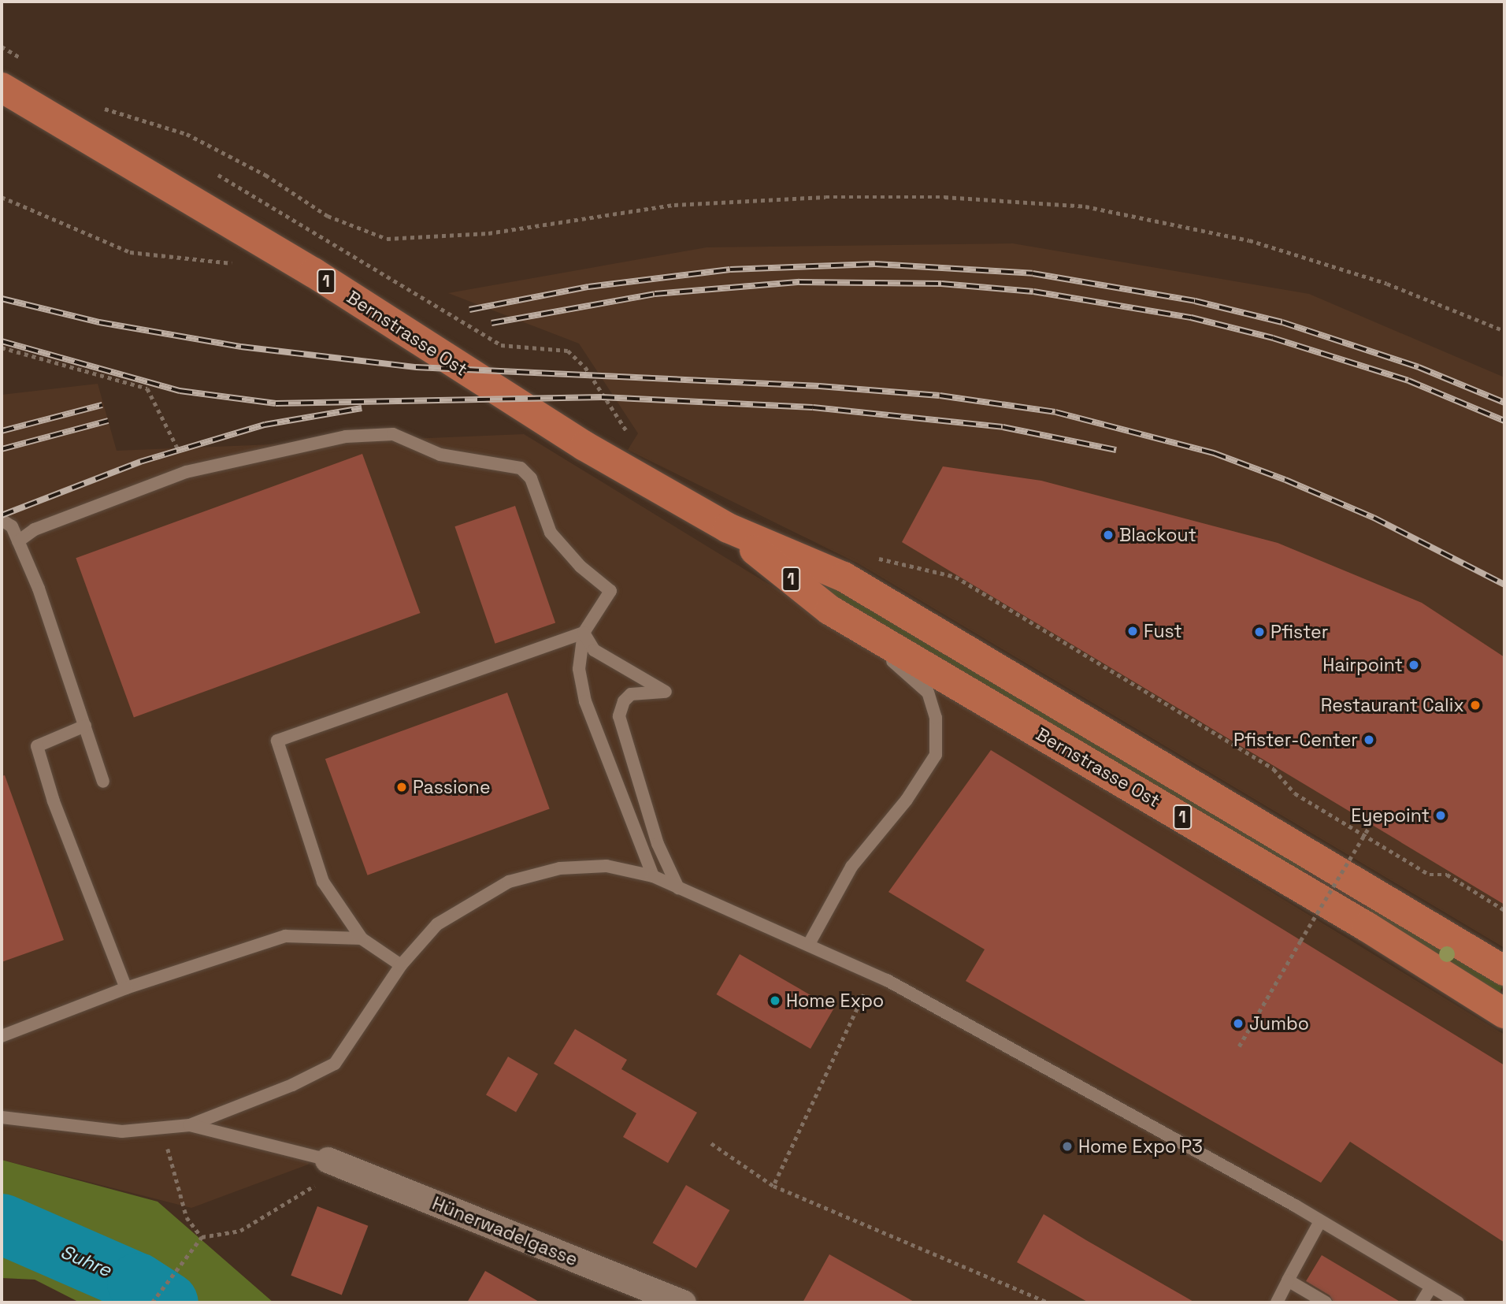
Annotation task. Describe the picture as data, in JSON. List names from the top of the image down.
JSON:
{
  "streets": {
    "main road": ["1", "Bernstrasse Ost"],
    "street": ["Hünerwadelgasse"]
  },
  "water": ["Suhre"],
  "places": [
    "Blackout",
    "Fust",
    "Pfister",
    "Hairpoint",
    "Restaurant Calix",
    "Pfister-Center",
    "Passione",
    "Eyepoint",
    "Home Expo",
    "Jumbo",
    "Home Expo P3"
  ]
}
